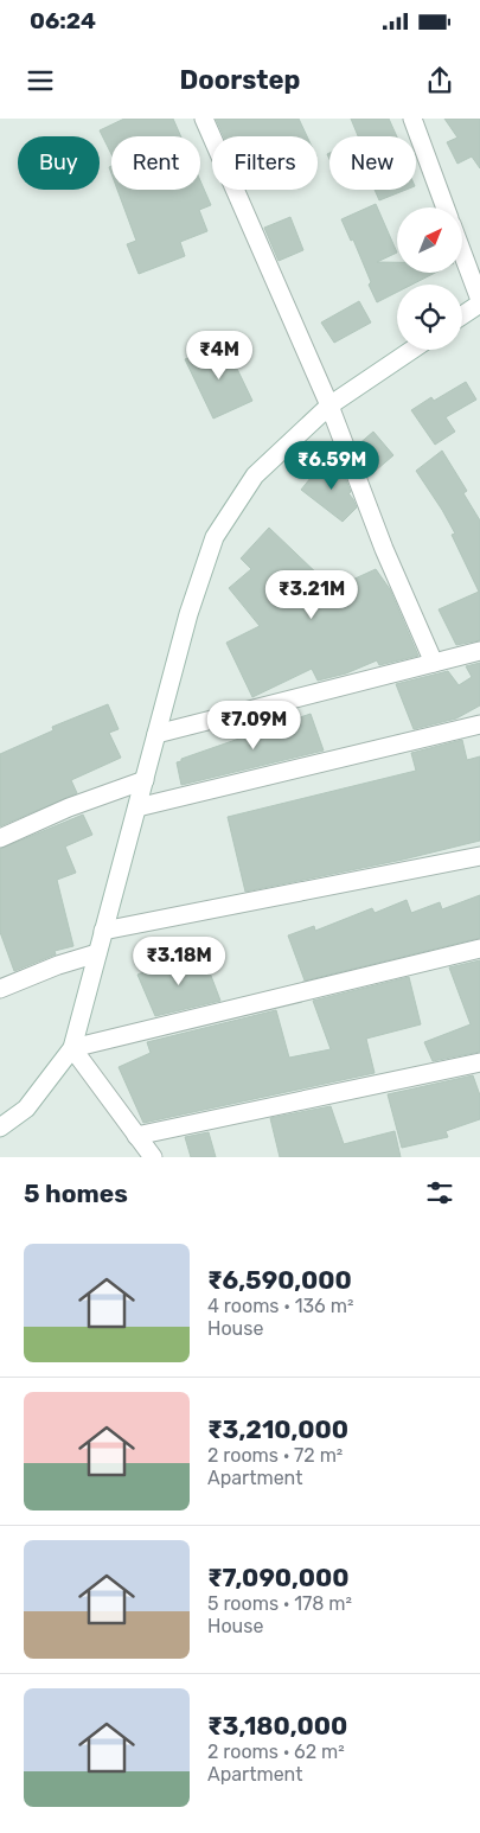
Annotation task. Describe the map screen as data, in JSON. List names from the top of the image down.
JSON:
{
  "north": "top right",
  "page": {
    "status": "06:24",
    "header": "Doorstep",
    "chip": [
      "Buy",
      "Rent",
      "Filters",
      "New"
    ],
    "price": [
      "₹4M",
      "₹6.59M",
      "₹3.21M",
      "₹7.09M",
      "₹3.18M"
    ],
    "heading": "5 homes",
    "list": [
      {
        "name": "₹6,590,000",
        "note": "4 rooms · 136 m² · House"
      },
      {
        "name": "₹3,210,000",
        "note": "2 rooms · 72 m² · Apartment"
      },
      {
        "name": "₹7,090,000",
        "note": "5 rooms · 178 m² · House"
      },
      {
        "name": "₹3,180,000",
        "note": "2 rooms · 62 m² · Apartment"
      }
    ]
  }
}
